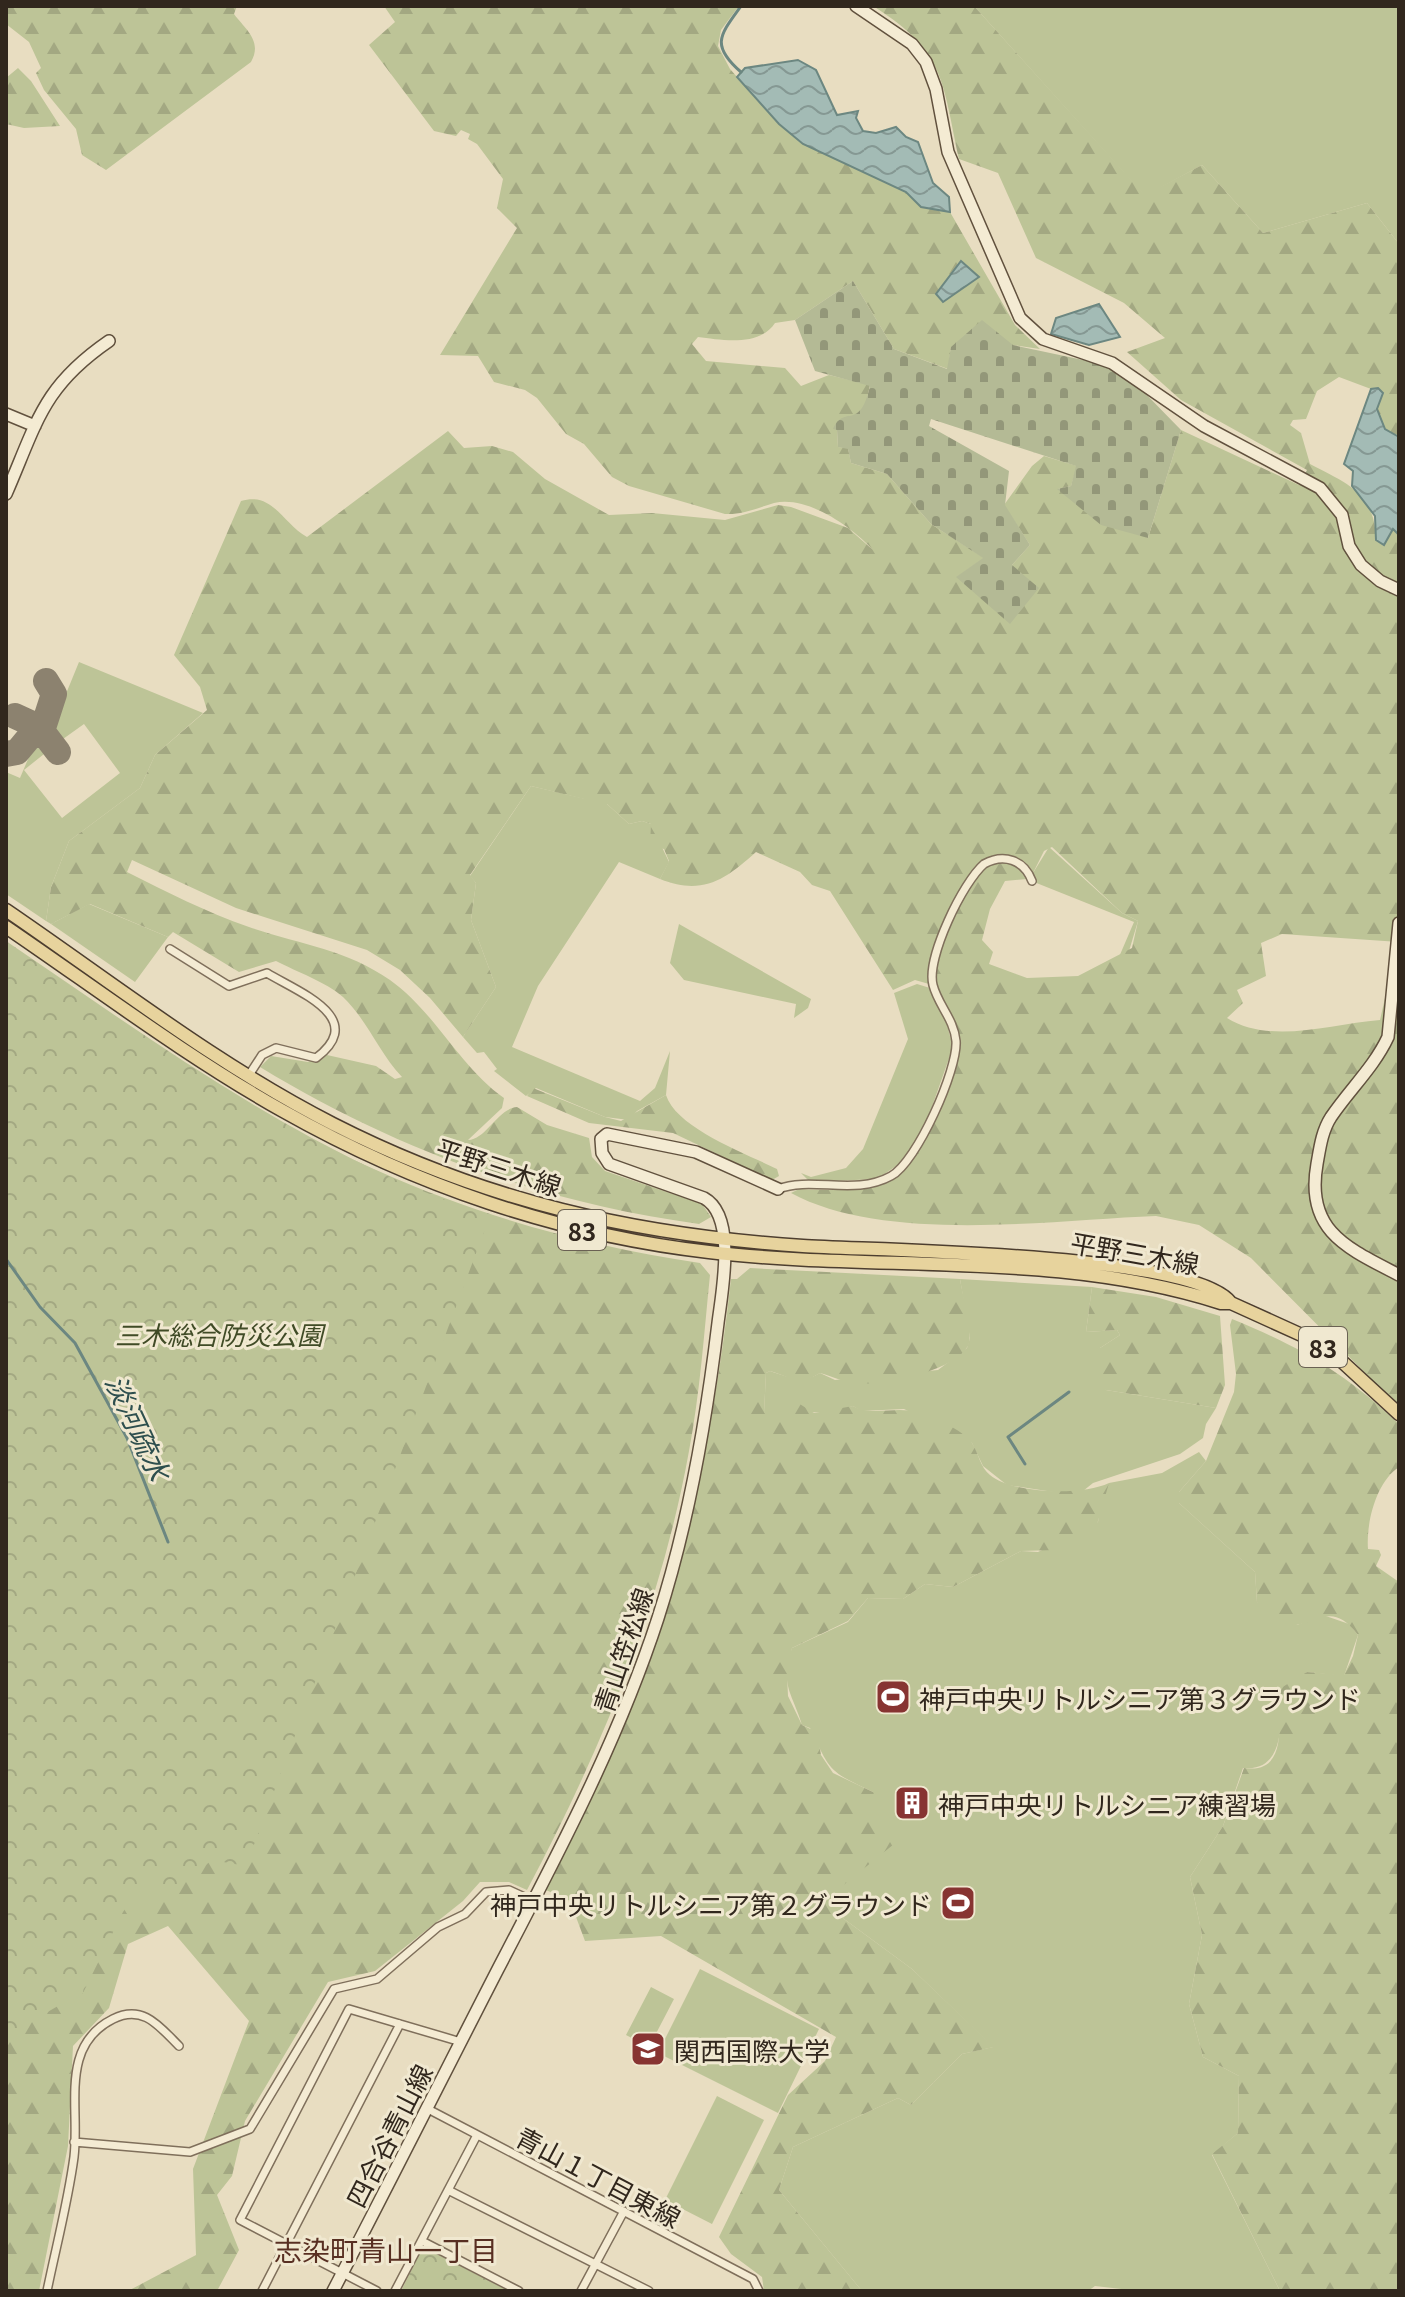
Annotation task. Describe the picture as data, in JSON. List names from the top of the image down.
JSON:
{
  "streets": {
    "main road": ["平野三木線", "83"],
    "street": ["青山笠松線", "四合谷青山線", "青山１丁目東線"]
  },
  "crossings": [
    ["平野三木線", "青山笠松線"],
    ["青山笠松線", "四合谷青山線"],
    ["四合谷青山線", "青山１丁目東線"]
  ],
  "districts": ["志染町青山一丁目"],
  "water": ["淡河疏水"],
  "parks": ["三木総合防災公園"],
  "places": {
    "sports": ["神戸中央リトルシニア第３グラウンド", "神戸中央リトルシニア第２グラウンド"],
    "building": ["神戸中央リトルシニア練習場"],
    "school or university": ["関西国際大学"]
  }
}
